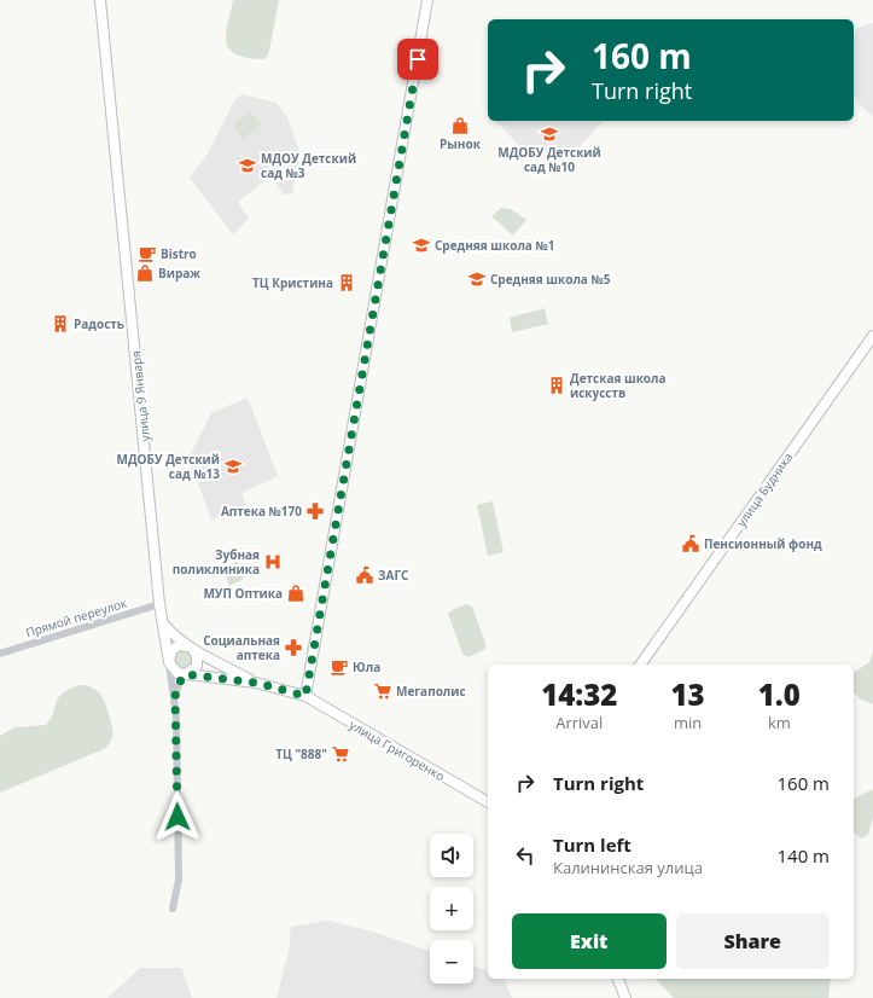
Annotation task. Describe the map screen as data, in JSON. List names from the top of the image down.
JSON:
{
  "streets": {
    "main road": ["улица 9 Января", "улица Будника", "улица Григоренко"],
    "street": ["Прямой переулок"]
  },
  "crossings": [
    ["улица 9 Января", "Прямой переулок"]
  ],
  "places": {
    "shop": ["Рынок", "Вираж", "МУП Оптика"],
    "school or university": [
      "МДОБУ Детский сад №10",
      "МДОУ Детский сад №3",
      "Средняя школа №1",
      "Средняя школа №5",
      "МДОБУ Детский сад №13"
    ],
    "cafe": ["Bistro", "Юла"],
    "building": ["ТЦ Кристина", "Радость", "Детская школа искусств"],
    "pharmacy": ["Аптека №170", "Социальная аптека"],
    "public building": ["Пенсионный фонд", "ЗАГС"],
    "hospital": ["Зубная поликлиника"],
    "supermarket": ["Мегаполис", "ТЦ \"888\""]
  },
  "page": {
    "turn": ["160 m", "Turn right"],
    "eta": [
      "14:32",
      "Arrival",
      "13",
      "min",
      "1.0",
      "km"
    ],
    "list": [
      {
        "name": "Turn right",
        "value": "160 m"
      },
      {
        "name": "Turn left",
        "note": "Калининская улица",
        "value": "140 m"
      }
    ],
    "map_buttons": ["+", "−"],
    "buttons": ["Exit", "Share"]
  }
}
